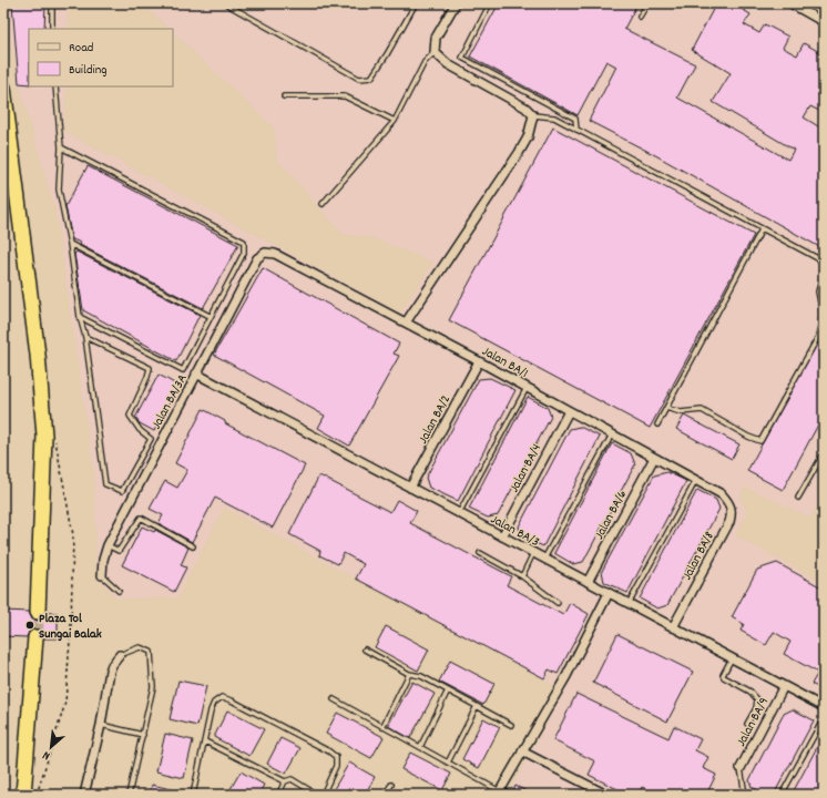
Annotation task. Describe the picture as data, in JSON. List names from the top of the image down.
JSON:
{
  "streets": {
    "street": [
      "Jalan BA/1",
      "Jalan BA/3A",
      "Jalan BA/2",
      "Jalan BA/4",
      "Jalan BA/6",
      "Jalan BA/3",
      "Jalan BA/8",
      "Jalan BA/9"
    ]
  },
  "crossings": [
    ["Jalan BA/1", "Jalan BA/3A"],
    ["Jalan BA/1", "Jalan BA/2"],
    ["Jalan BA/1", "Jalan BA/4"],
    ["Jalan BA/1", "Jalan BA/6"],
    ["Jalan BA/1", "Jalan BA/8"],
    ["Jalan BA/3A", "Jalan BA/3"],
    ["Jalan BA/2", "Jalan BA/3"],
    ["Jalan BA/4", "Jalan BA/3"],
    ["Jalan BA/6", "Jalan BA/3"],
    ["Jalan BA/3", "Jalan BA/8"],
    ["Jalan BA/3", "Jalan BA/9"]
  ],
  "places": ["Plaza Tol Sungai Balak"],
  "legend": ["Road", "Building"],
  "north": "bottom left"
}
